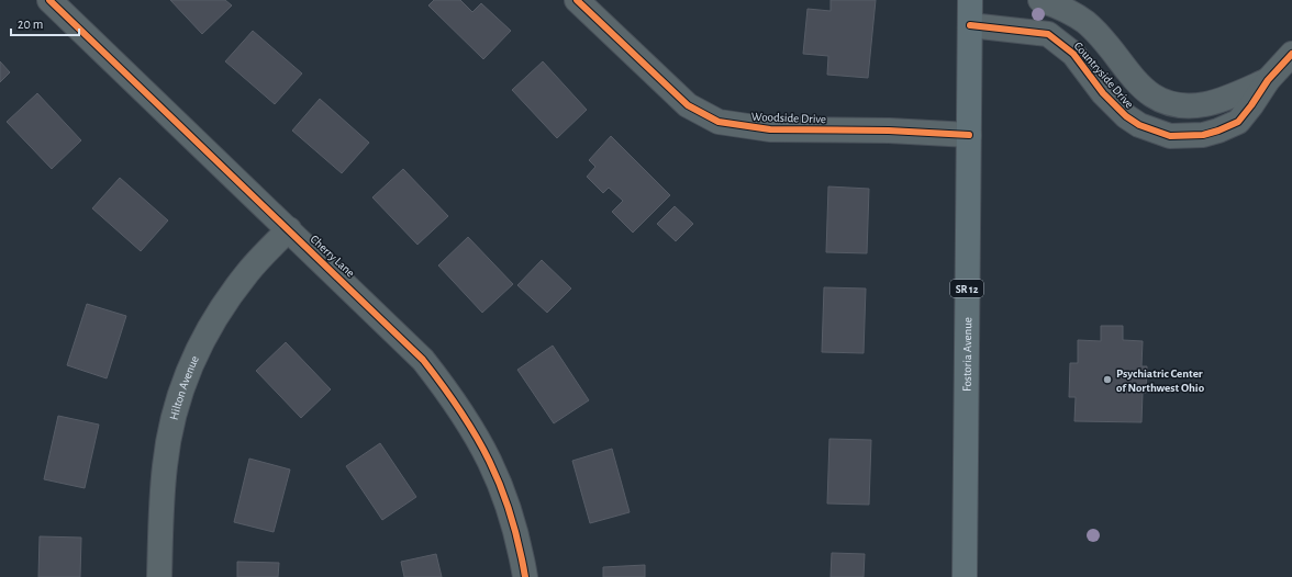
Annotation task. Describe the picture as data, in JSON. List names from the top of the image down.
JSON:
{
  "streets": {
    "main road": ["SR 12", "Fostoria Avenue"],
    "street": [
      "Countryside Drive",
      "Woodside Drive",
      "Cherry Lane",
      "Hilton Avenue"
    ]
  },
  "crossings": [
    ["Countryside Drive", "Fostoria Avenue"],
    ["Woodside Drive", "Fostoria Avenue"],
    ["Cherry Lane", "Hilton Avenue"]
  ],
  "places": ["Psychiatric Center of Northwest Ohio"],
  "scale_bar": "20 m"
}
